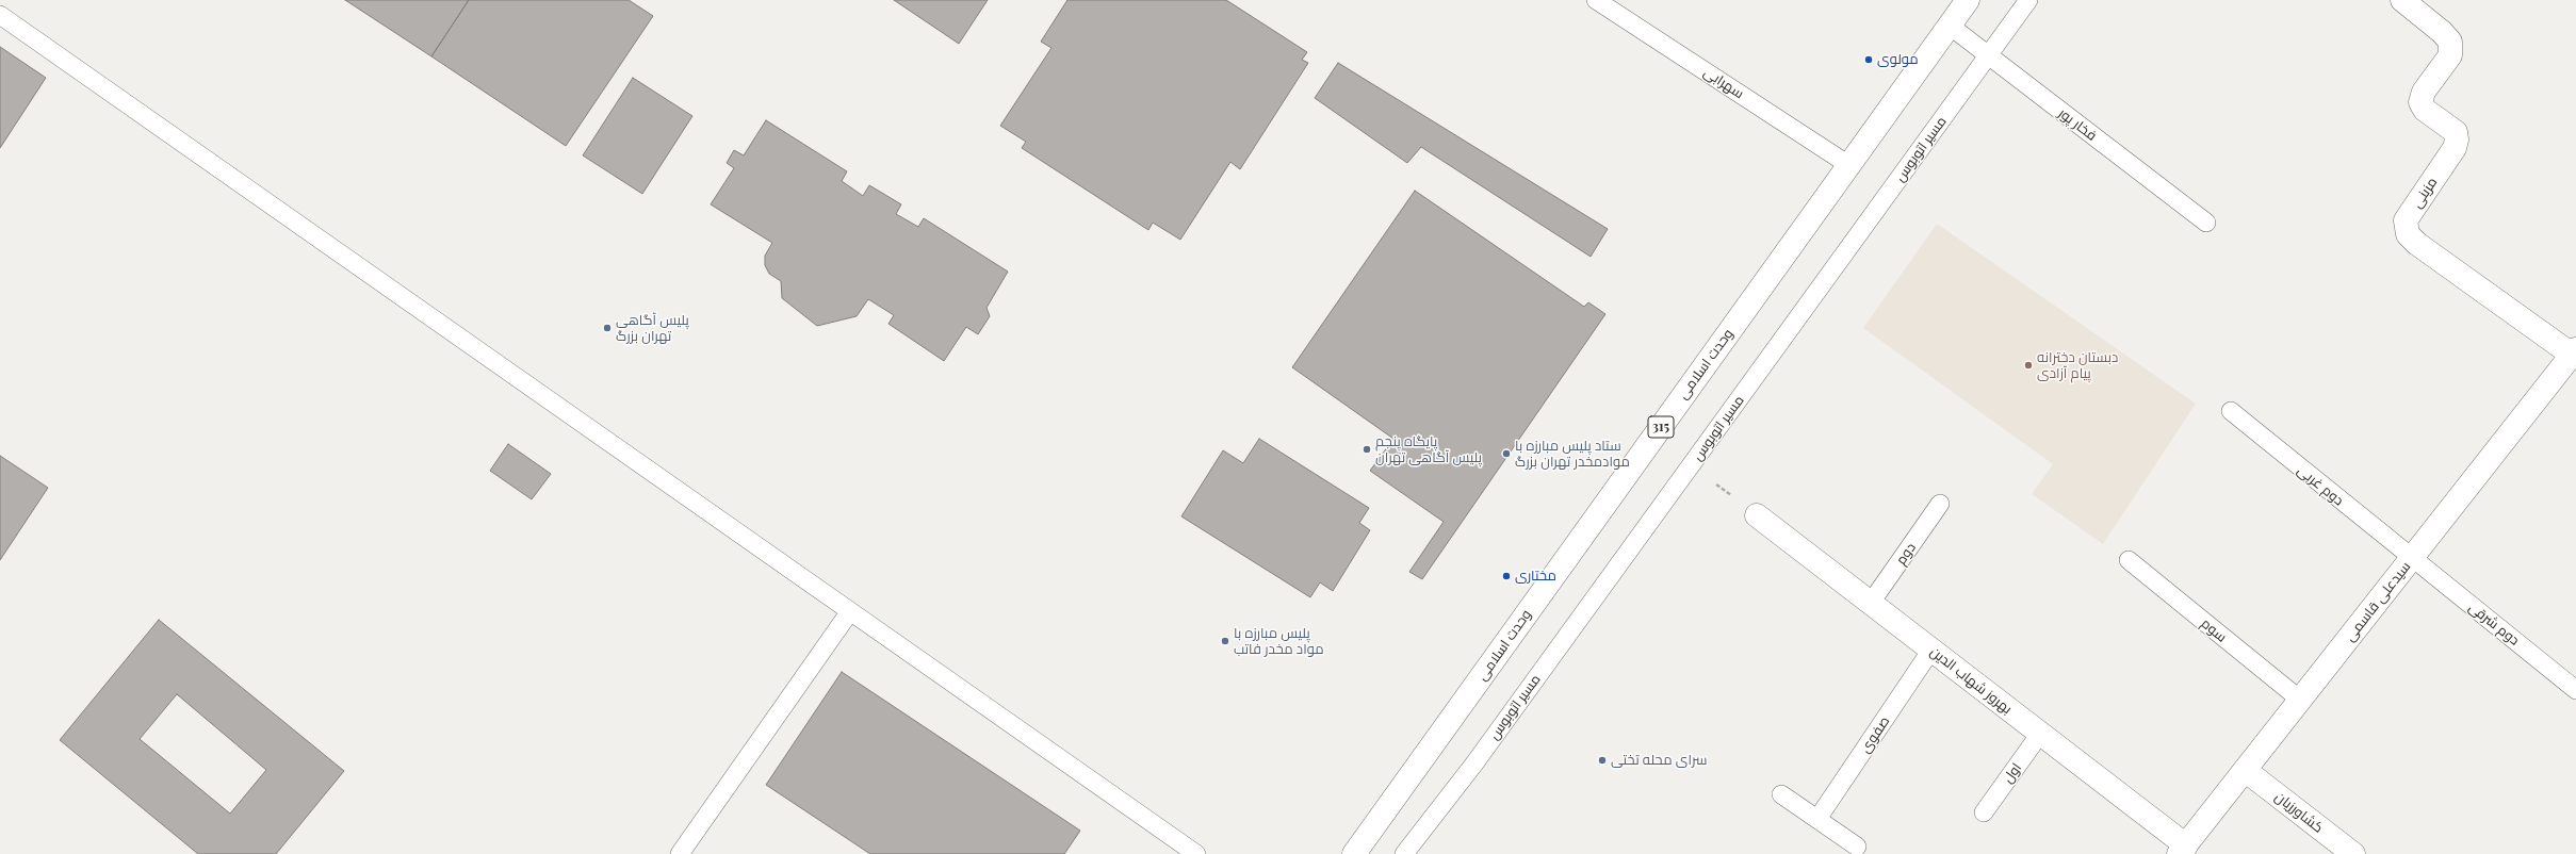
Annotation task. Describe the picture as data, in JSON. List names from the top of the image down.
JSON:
{
  "streets": {
    "street": [
      "مزینی",
      "وحدت اسلامی",
      "315",
      "سیدعلی قاسمی",
      "بهروز شهاب الدین",
      "کشاورزیان"
    ],
    "lane": [
      "سهرابی",
      "فخار پور",
      "مسیر اتوبوس",
      "دوم غربی",
      "دوم",
      "دوم شرقی",
      "سوم",
      "صفوی",
      "اول"
    ]
  },
  "crossings": [
    ["سهرابی", "وحدت اسلامی"],
    ["فخار پور", "مسیر اتوبوس"],
    ["فخار پور", "وحدت اسلامی"],
    ["مزینی", "سیدعلی قاسمی"],
    ["دوم غربی", "سیدعلی قاسمی"],
    ["دوم غربی", "دوم شرقی"],
    ["دوم", "بهروز شهاب الدین"],
    ["سیدعلی قاسمی", "دوم شرقی"],
    ["سیدعلی قاسمی", "سوم"],
    ["سیدعلی قاسمی", "بهروز شهاب الدین"],
    ["سیدعلی قاسمی", "کشاورزیان"],
    ["بهروز شهاب الدین", "صفوی"],
    ["بهروز شهاب الدین", "اول"]
  ],
  "places": [
    "مولوی",
    "پلیس آگاهی تهران بزرگ",
    "دبستان دخترانه پیام آزادی",
    "پایگاه پنجم پلیس آگاهی تهران",
    "ستاد پلیس مبارزه با موادمخدر تهران بزرگ",
    "مختاری",
    "پلیس مبارزه با مواد مخدر فاتب",
    "سرای محله تختی"
  ]
}
